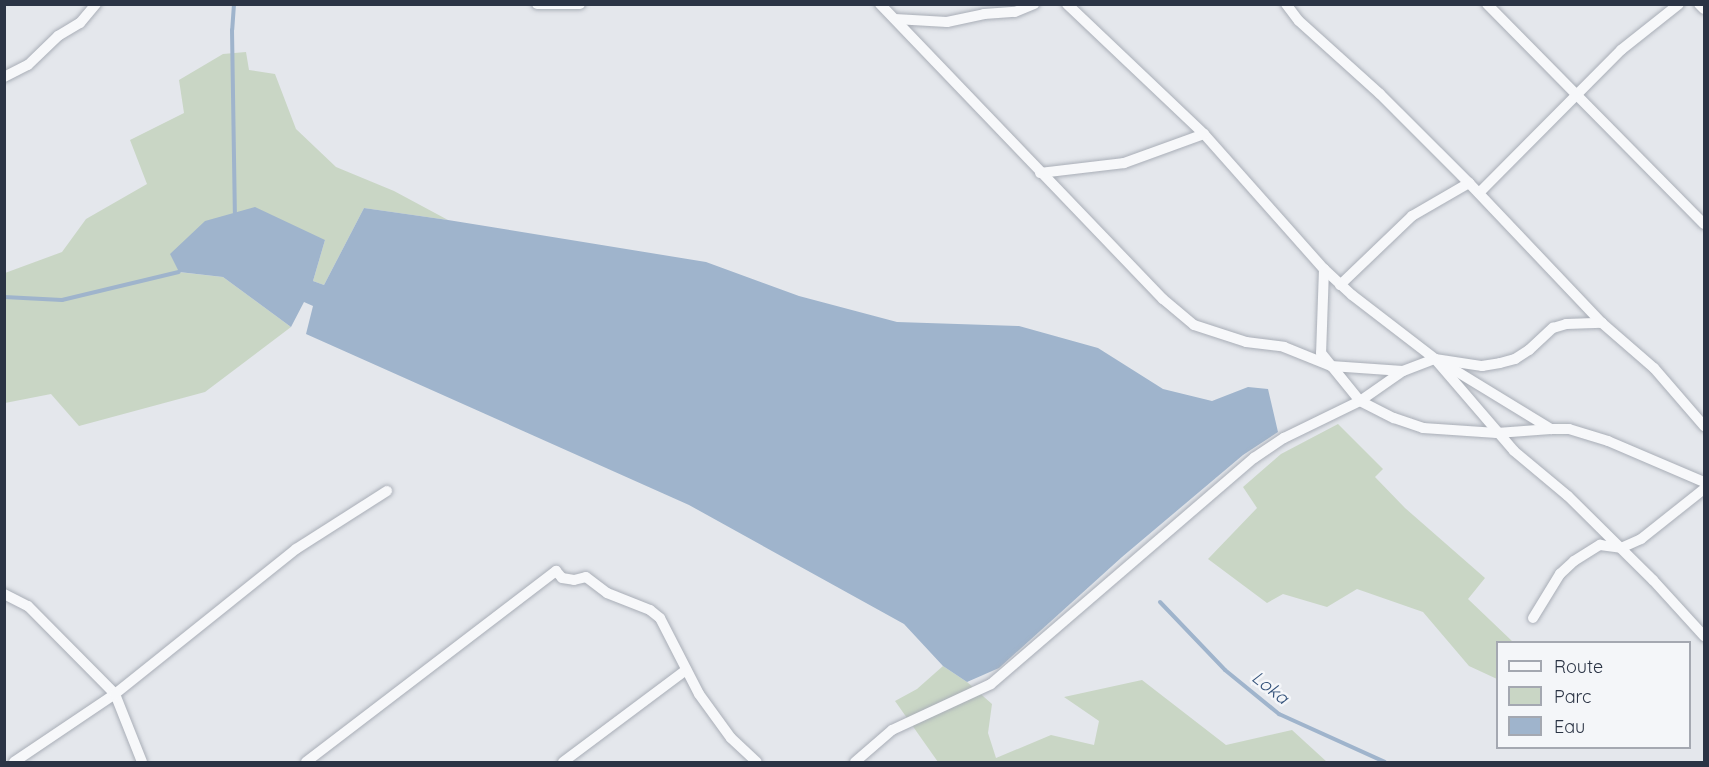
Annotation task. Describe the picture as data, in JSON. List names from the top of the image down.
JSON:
{
  "water": ["Loka"],
  "legend": ["Route", "Parc", "Eau"]
}
